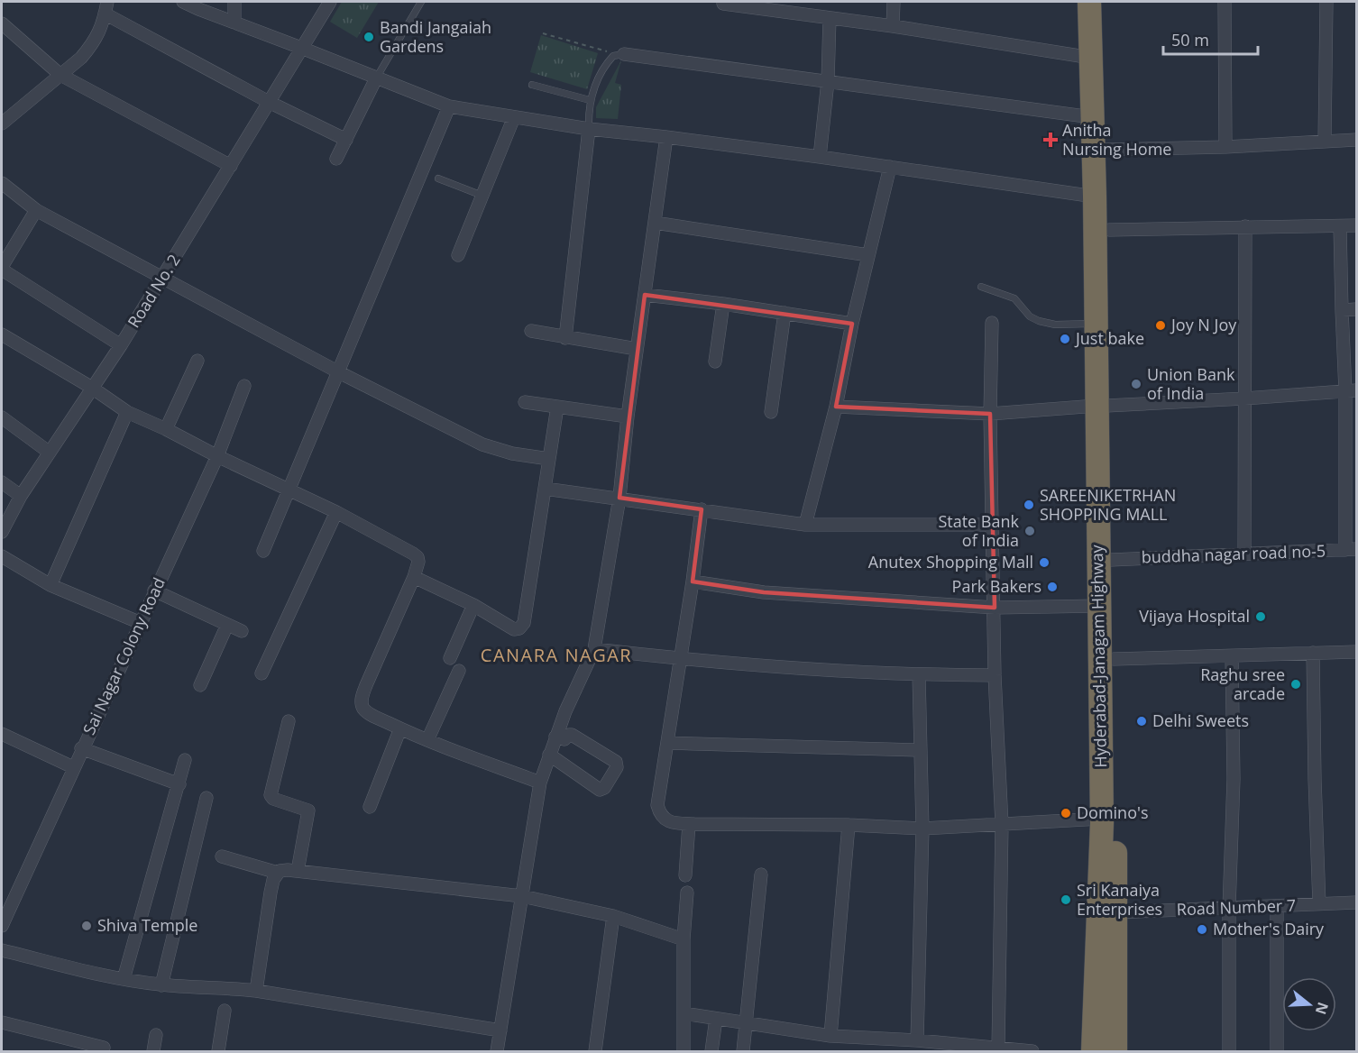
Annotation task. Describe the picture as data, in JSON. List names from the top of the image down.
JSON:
{
  "streets": {
    "highway": ["Hyderabad-Janagam Highway"],
    "street": [
      "Road No. 2",
      "buddha nagar road no-5",
      "Sai Nagar Colony Road",
      "Road Number 7"
    ]
  },
  "crossings": [
    ["buddha nagar road no-5", "Hyderabad-Janagam Highway"],
    ["Hyderabad-Janagam Highway", "Road Number 7"]
  ],
  "districts": ["CANARA NAGAR"],
  "places": {
    "other": [
      "Bandi Jangaiah Gardens",
      "Joy N Joy",
      "Just bake",
      "Union Bank of India",
      "SAREENIKETRHAN SHOPPING MALL",
      "State Bank of India",
      "Anutex Shopping Mall",
      "Park Bakers",
      "Vijaya Hospital",
      "Raghu sree arcade",
      "Delhi Sweets",
      "Domino's",
      "Sri Kanaiya Enterprises",
      "Shiva Temple",
      "Mother's Dairy"
    ],
    "health": ["Anitha Nursing Home"]
  },
  "scale_bar": "50 m",
  "north": "right"
}
